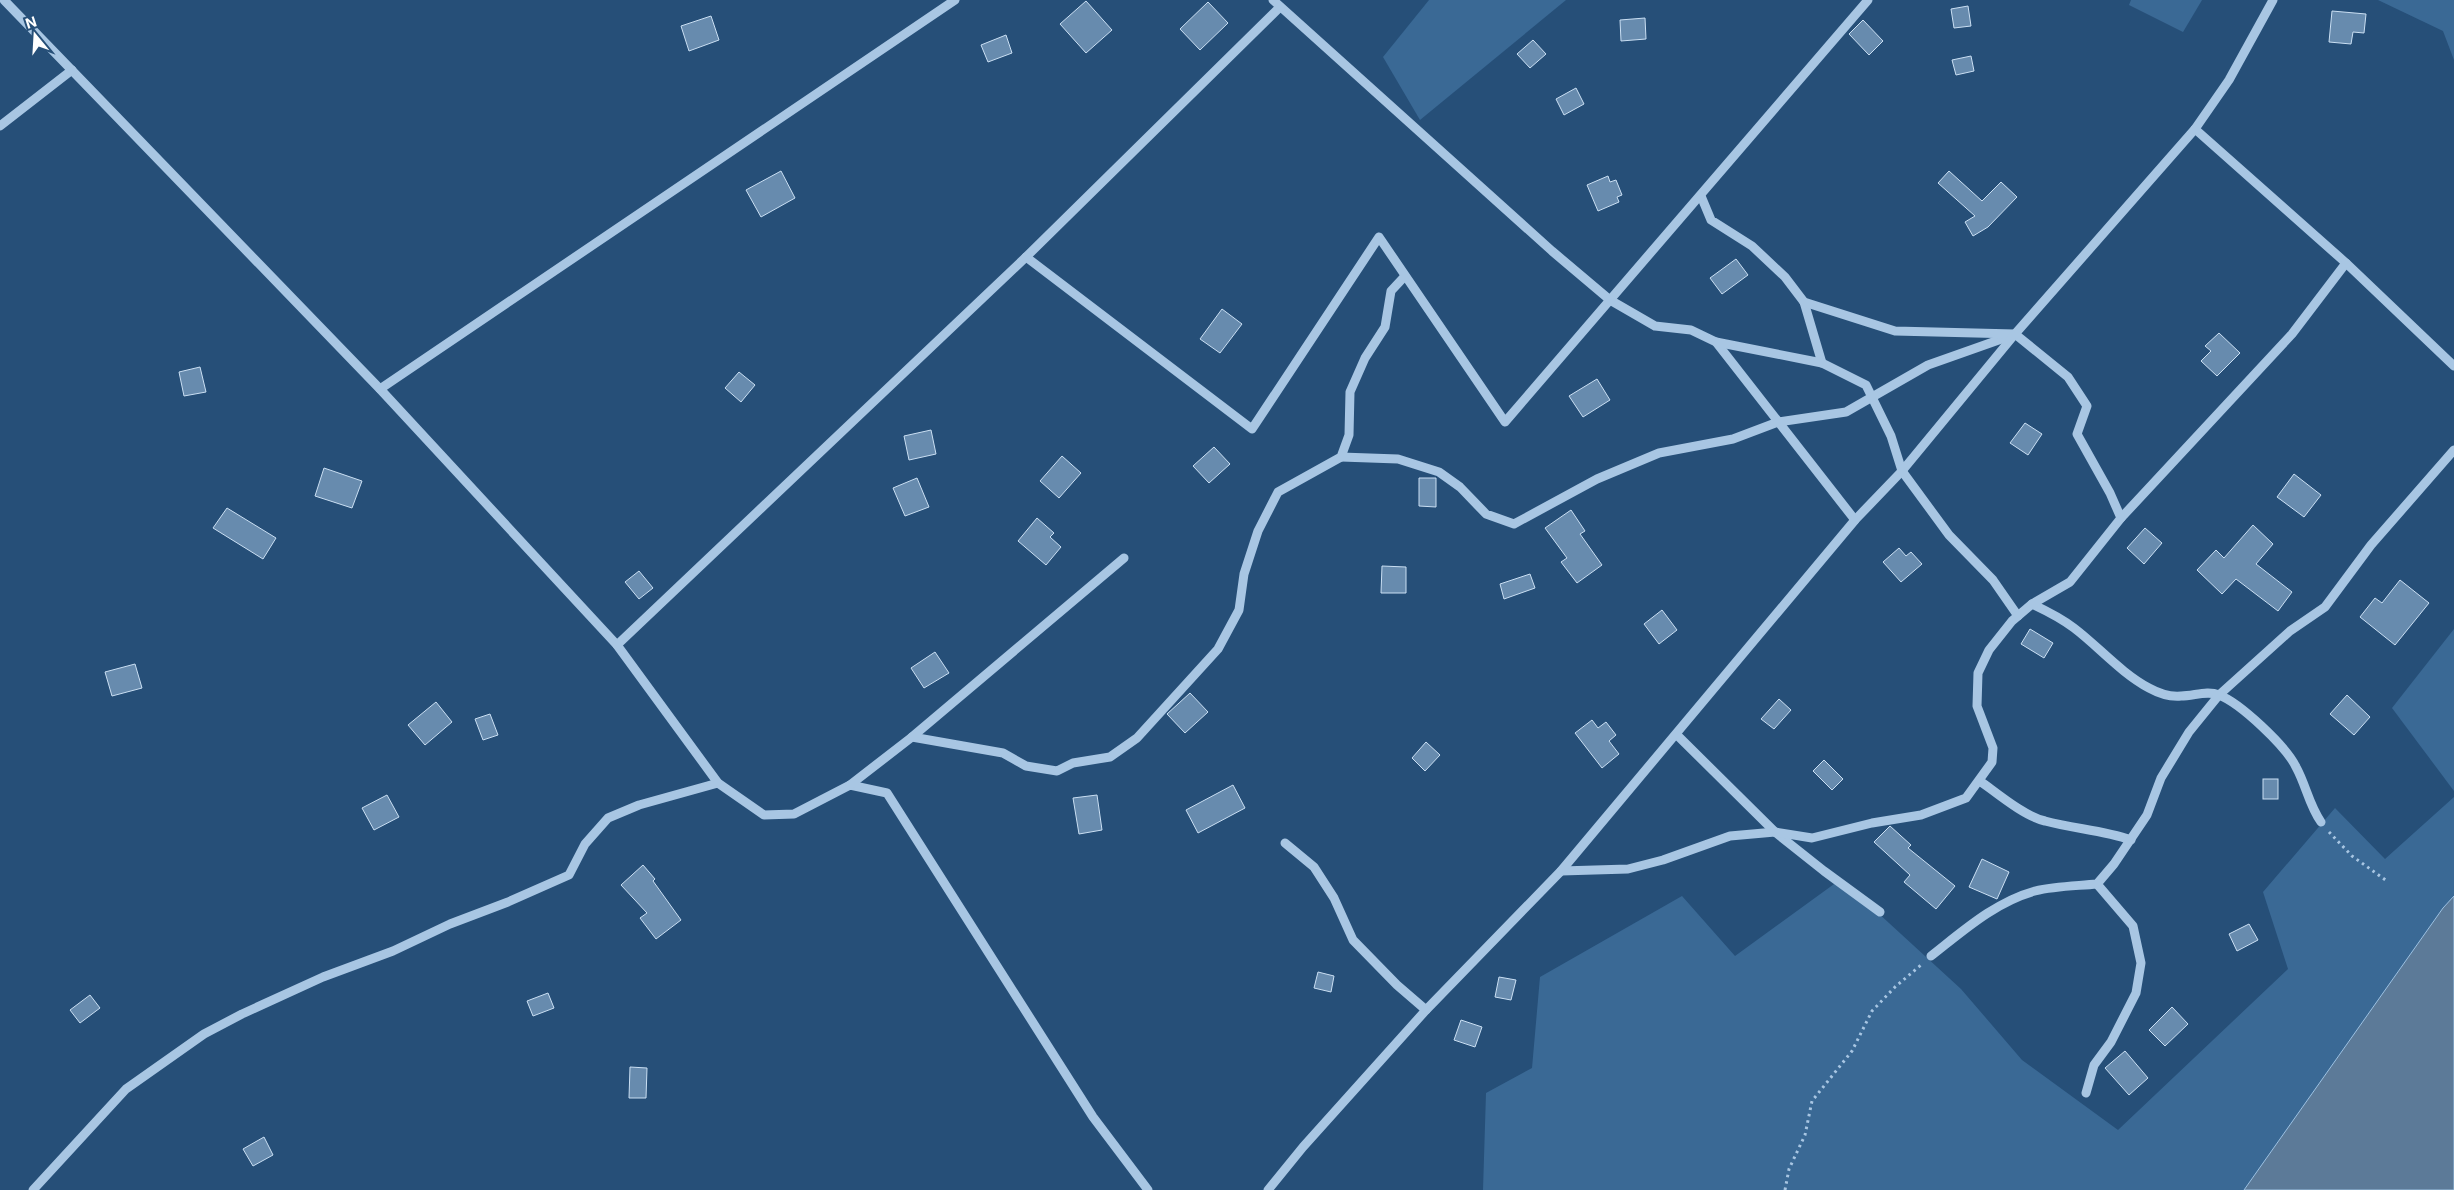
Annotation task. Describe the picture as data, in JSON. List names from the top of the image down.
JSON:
{
  "north": "top"
}
